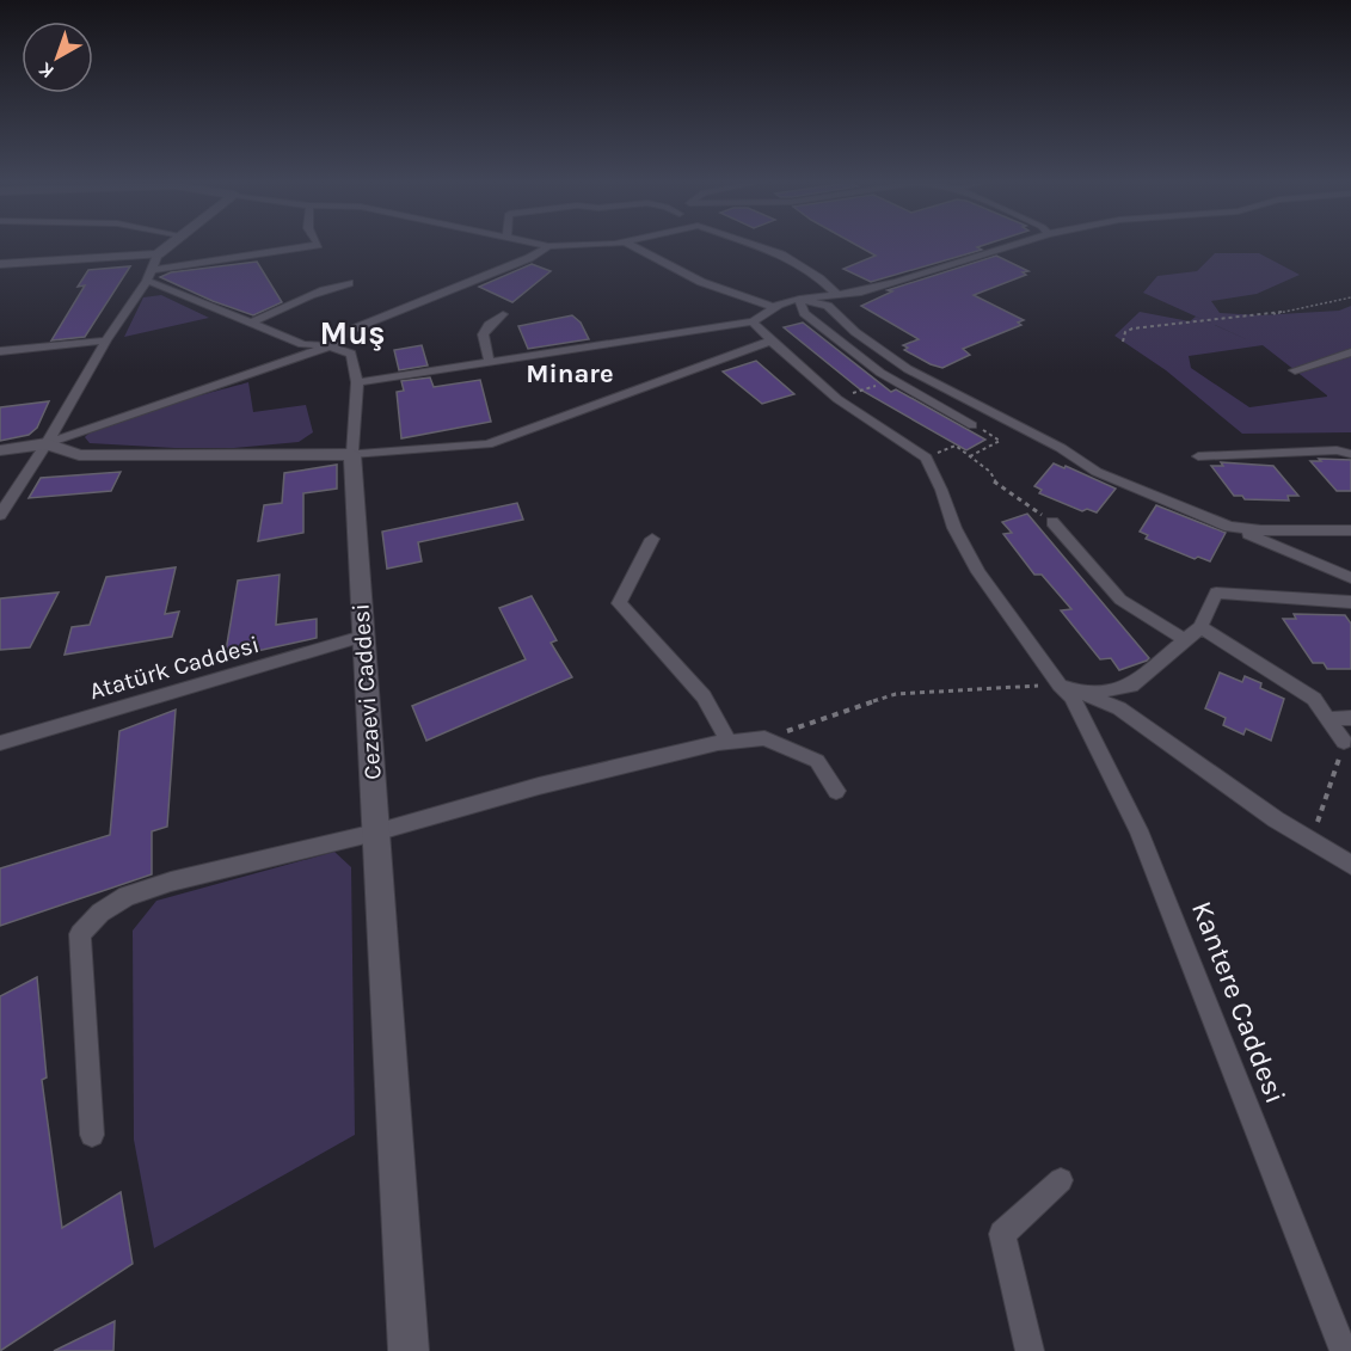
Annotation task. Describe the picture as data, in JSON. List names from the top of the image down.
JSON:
{
  "streets": {
    "street": ["Atatürk Caddesi", "Cezaevi Caddesi", "Kantere Caddesi"]
  },
  "crossings": [
    ["Atatürk Caddesi", "Cezaevi Caddesi"]
  ],
  "districts": ["Muş", "Minare"],
  "north": "bottom left"
}
